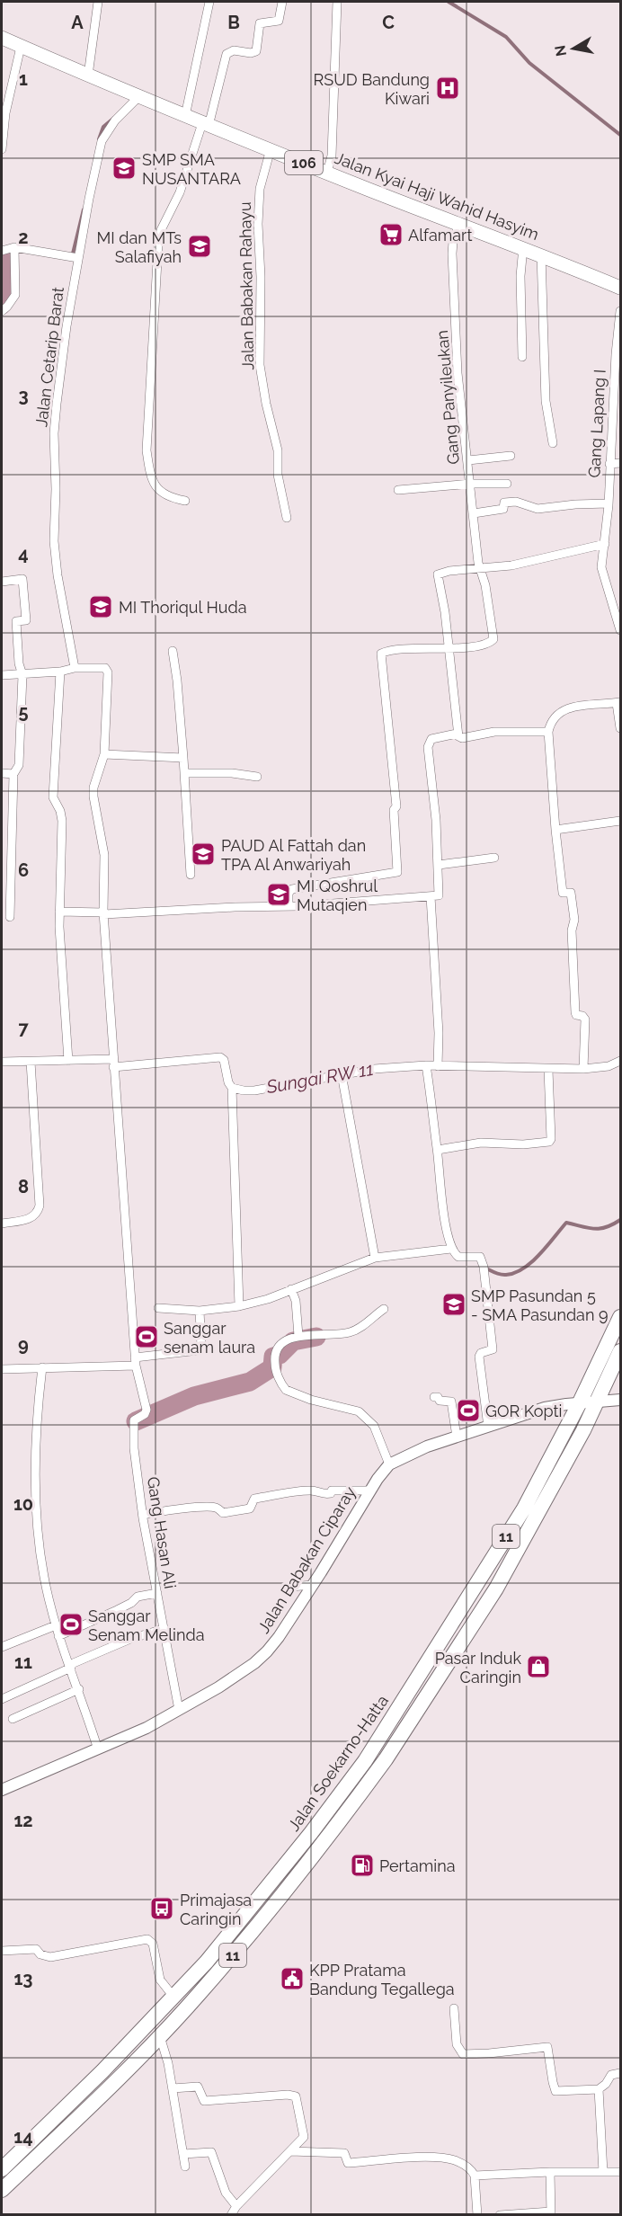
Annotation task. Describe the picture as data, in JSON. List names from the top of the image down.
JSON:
{
  "streets": {
    "highway": ["11", "Jalan Soekarno-Hatta"],
    "main road": ["106", "Jalan Kyai Haji Wahid Hasyim"],
    "street": [
      "Jalan Babakan Rahayu",
      "Jalan Cetarip Barat",
      "Gang Panyileukan",
      "Gang Lapang I",
      "Gang Hasan Ali",
      "Jalan Babakan Ciparay"
    ]
  },
  "crossings": [
    ["Jalan Kyai Haji Wahid Hasyim", "Jalan Babakan Rahayu"],
    ["Jalan Kyai Haji Wahid Hasyim", "Jalan Cetarip Barat"],
    ["Jalan Kyai Haji Wahid Hasyim", "Gang Panyileukan"],
    ["Gang Hasan Ali", "Jalan Babakan Ciparay"],
    ["Jalan Babakan Ciparay", "Jalan Soekarno-Hatta"]
  ],
  "water": ["Sungai RW 11"],
  "places": {
    "hospital": ["RSUD Bandung Kiwari"],
    "school or university": [
      "SMP SMA NUSANTARA",
      "MI dan MTs Salafiyah",
      "MI Thoriqul Huda",
      "PAUD Al Fattah dan TPA Al Anwariyah",
      "MI Qoshrul Mutaqien",
      "SMP Pasundan 5 - SMA Pasundan 9"
    ],
    "supermarket": ["Alfamart"],
    "sports": ["Sanggar senam laura", "GOR Kopti", "Sanggar Senam Melinda"],
    "shop": ["Pasar Induk Caringin"],
    "fuel station": ["Pertamina"],
    "bus stop": ["Primajasa Caringin"],
    "public building": ["KPP Pratama Bandung Tegallega"]
  },
  "north": "left",
  "grid": {
    "columns": ["A", "B", "C"],
    "rows": [
      "1",
      "2",
      "3",
      "4",
      "5",
      "6",
      "7",
      "8",
      "9",
      "10",
      "11",
      "12",
      "13",
      "14"
    ]
  }
}
